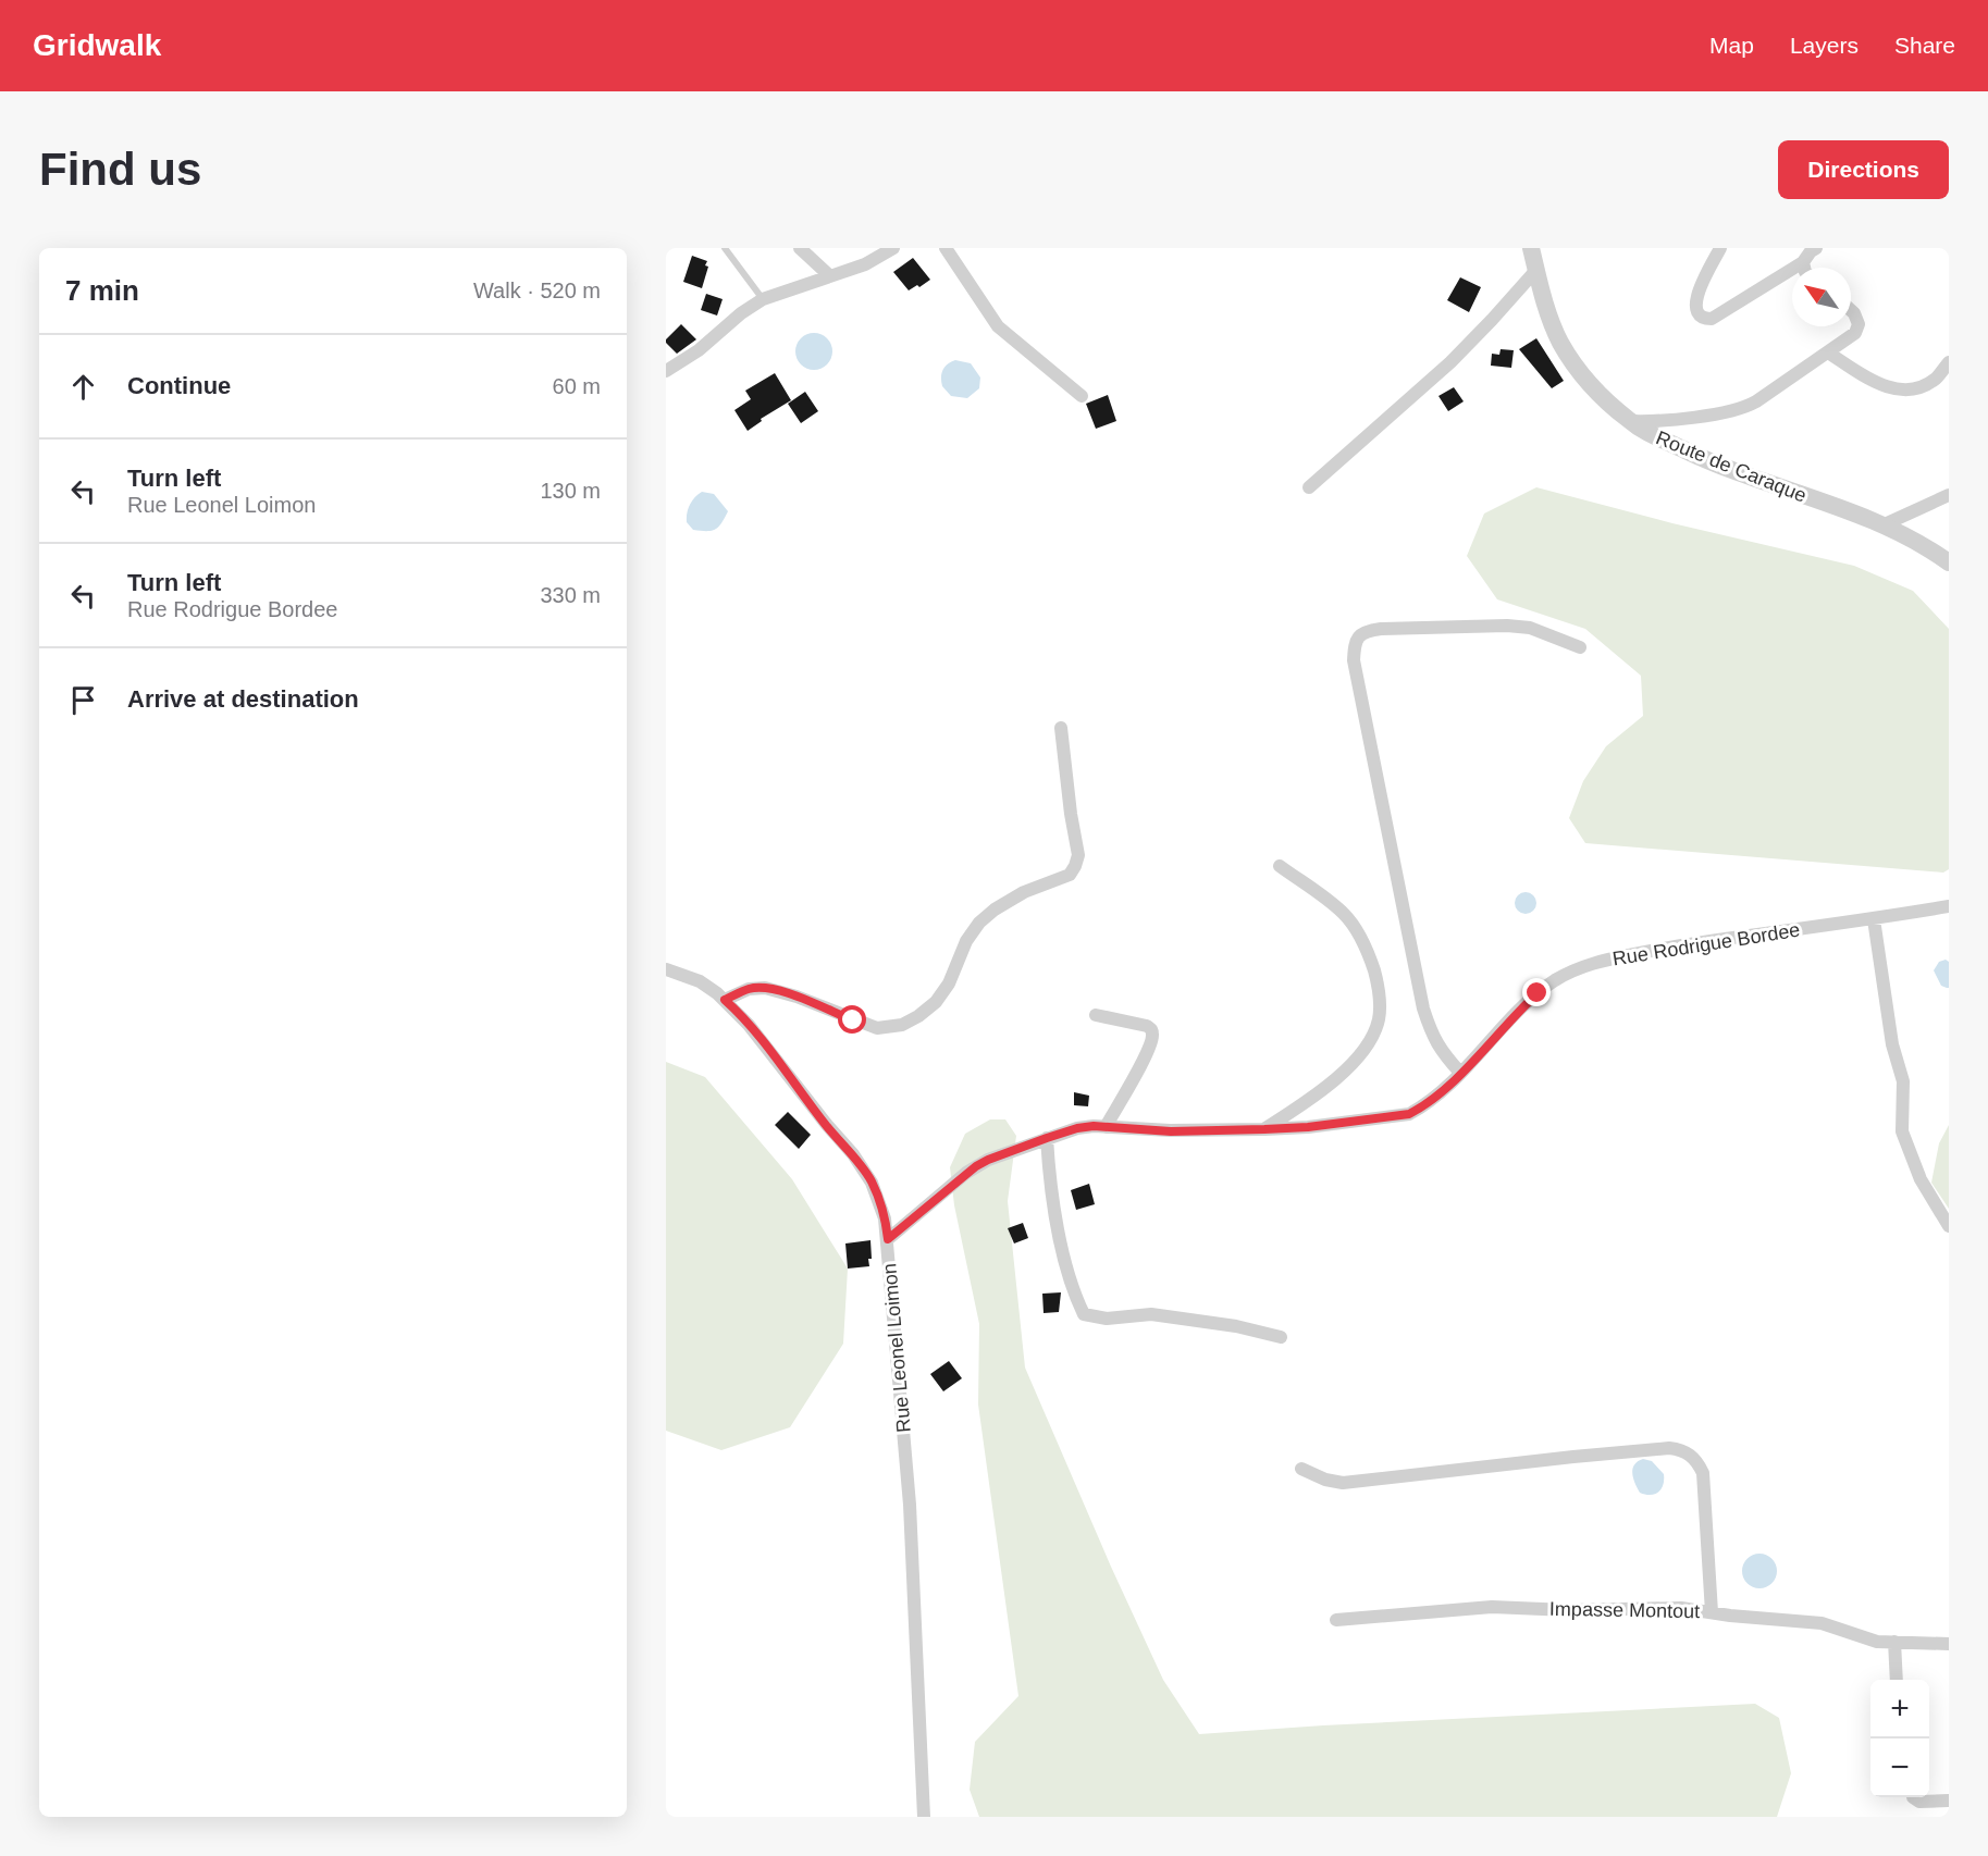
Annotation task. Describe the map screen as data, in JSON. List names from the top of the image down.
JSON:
{
  "streets": {
    "street": [
      "Route de Caraque",
      "Rue Rodrigue Bordee",
      "Rue Leonel Loimon",
      "Impasse Montout"
    ]
  },
  "crossings": [
    ["Rue Rodrigue Bordee", "Rue Leonel Loimon"]
  ],
  "north": "top left",
  "page": {
    "header": "Gridwalk",
    "nav": ["Map", "Layers", "Share"],
    "buttons": "Directions",
    "title": "Find us",
    "heading": ["7 min", "Walk · 520 m"],
    "list": [
      ["Continue", "60 m"],
      ["Turn left", "Rue Leonel Loimon", "130 m"],
      ["Turn left", "Rue Rodrigue Bordee", "330 m"],
      "Arrive at destination"
    ],
    "map_buttons": ["+", "−"]
  }
}
